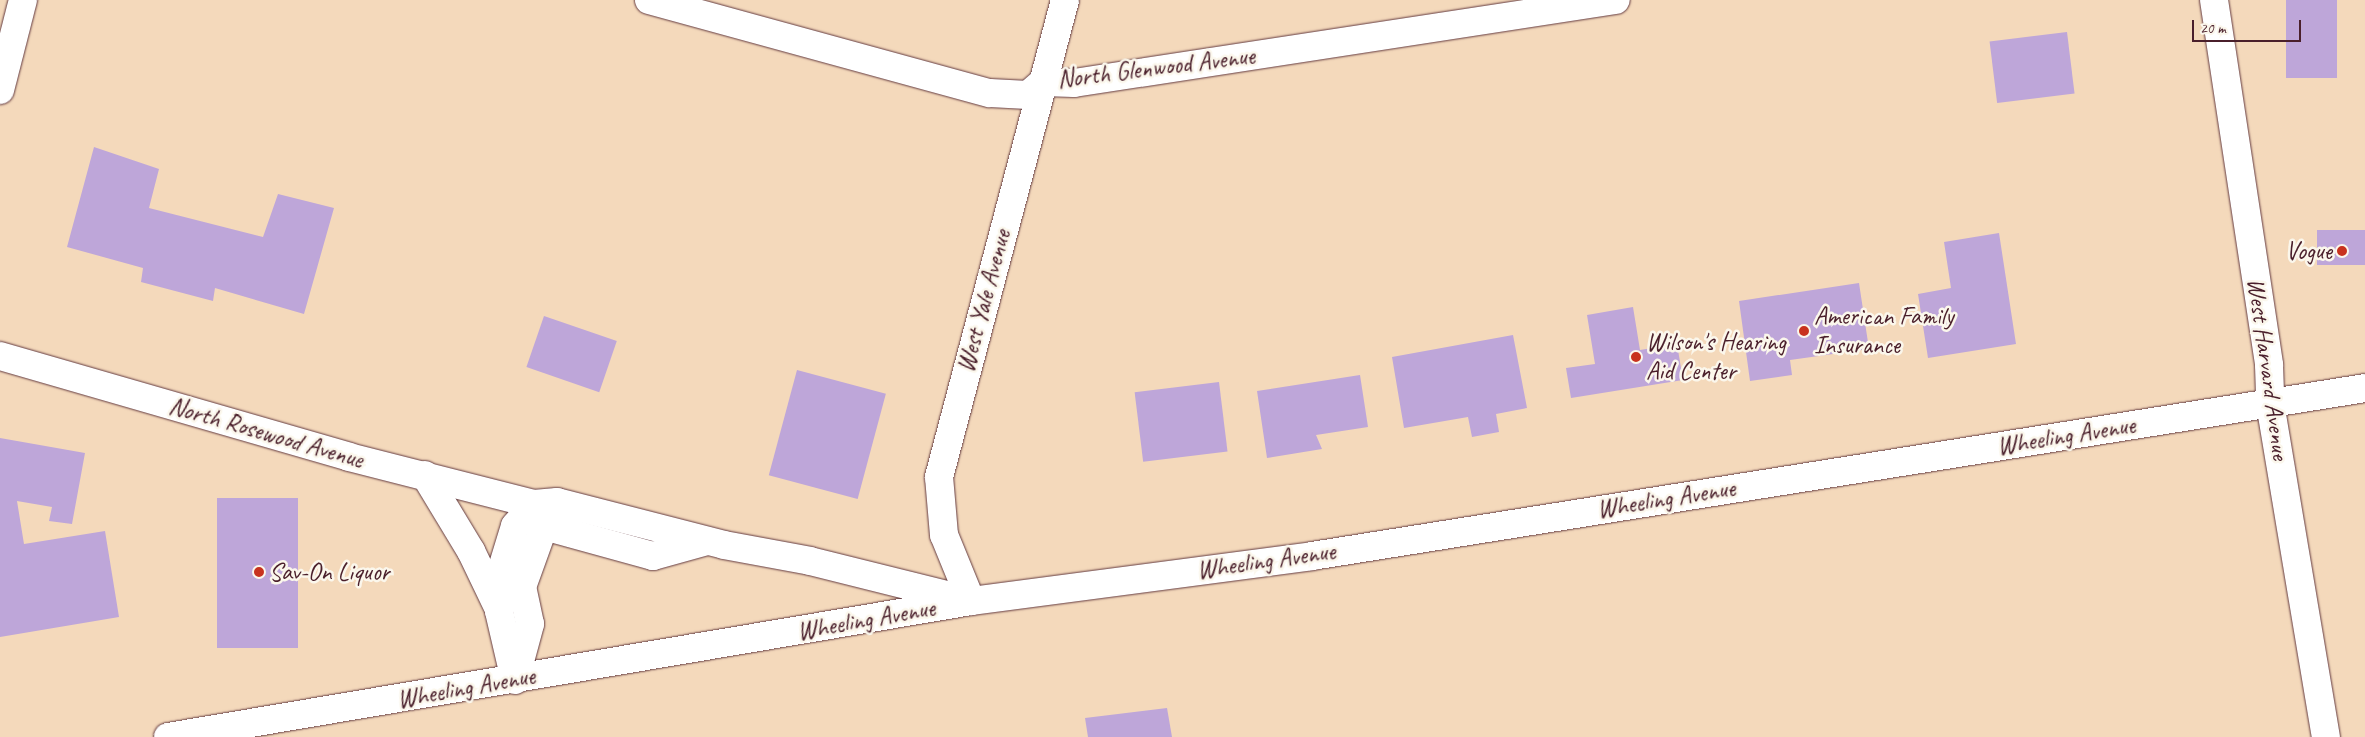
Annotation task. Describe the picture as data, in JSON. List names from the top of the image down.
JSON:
{
  "streets": {
    "street": [
      "North Glenwood Avenue",
      "West Yale Avenue",
      "West Harvard Avenue",
      "North Rosewood Avenue",
      "Wheeling Avenue"
    ]
  },
  "crossings": [
    ["North Glenwood Avenue", "West Yale Avenue"],
    ["West Yale Avenue", "North Rosewood Avenue"],
    ["West Yale Avenue", "Wheeling Avenue"],
    ["West Harvard Avenue", "Wheeling Avenue"],
    ["North Rosewood Avenue", "Wheeling Avenue"]
  ],
  "places": [
    "Vogue",
    "American Family Insurance",
    "Wilson's Hearing Aid Center",
    "Sav-On Liquor"
  ],
  "scale_bar": "20 m"
}
